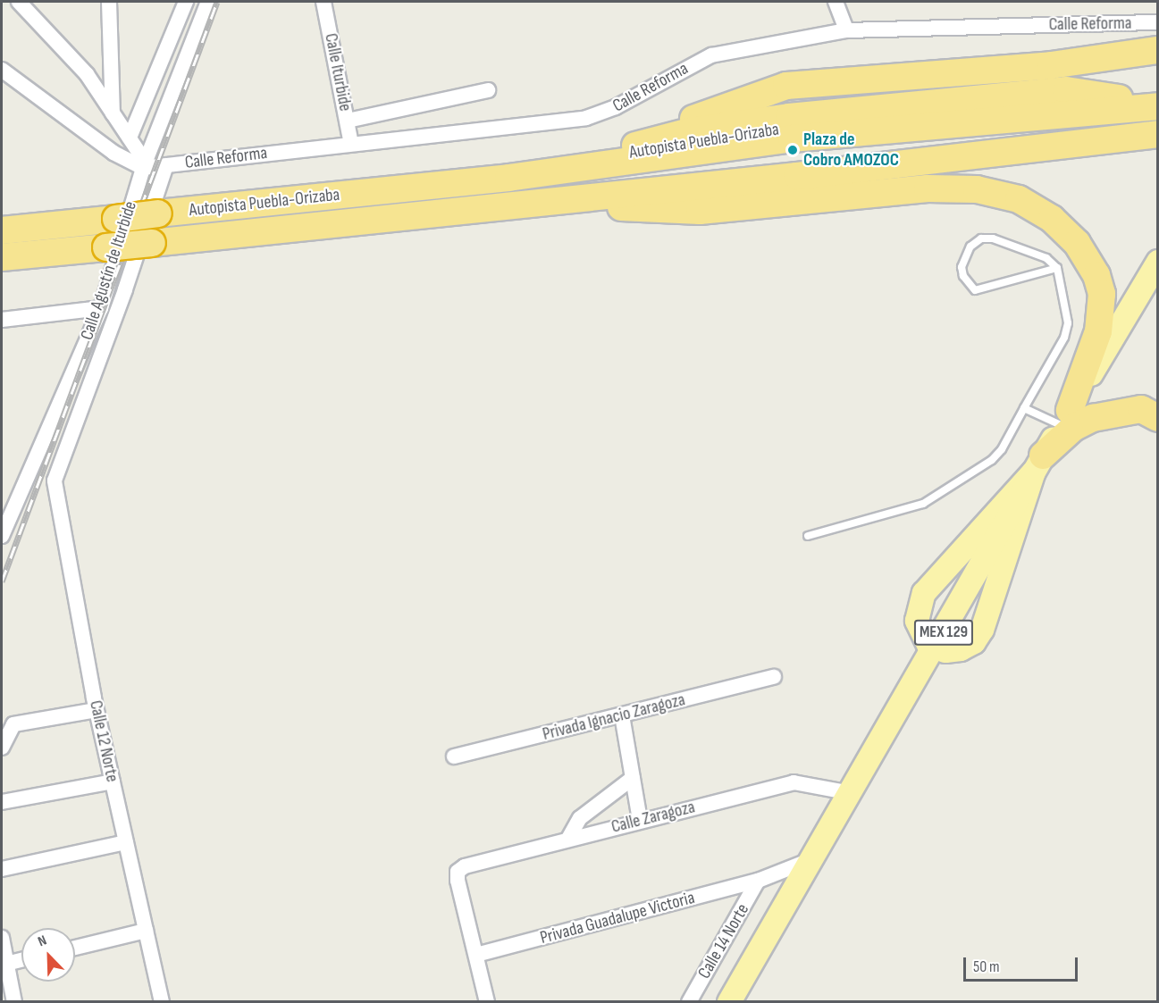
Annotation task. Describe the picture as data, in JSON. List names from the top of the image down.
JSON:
{
  "streets": {
    "highway": ["Autopista Puebla-Orizaba"],
    "main road": ["MEX 129"],
    "street": [
      "Calle Reforma",
      "Calle Iturbide",
      "Calle Agustín de Iturbide",
      "Privada Ignacio Zaragoza",
      "Calle 12 Norte",
      "Calle Zaragoza",
      "Privada Guadalupe Victoria",
      "Calle 14 Norte"
    ]
  },
  "crossings": [
    ["Calle Reforma", "Calle Iturbide"],
    ["Calle Reforma", "Calle Agustín de Iturbide"],
    ["Calle Reforma", "Calle 12 Norte"],
    ["MEX 129", "Calle Zaragoza"],
    ["MEX 129", "Privada Guadalupe Victoria"],
    ["Calle Zaragoza", "Privada Guadalupe Victoria"],
    ["Privada Guadalupe Victoria", "Calle 14 Norte"]
  ],
  "places": ["Plaza de Cobro AMOZOC"],
  "scale_bar": "50 m",
  "north": "top left"
}
